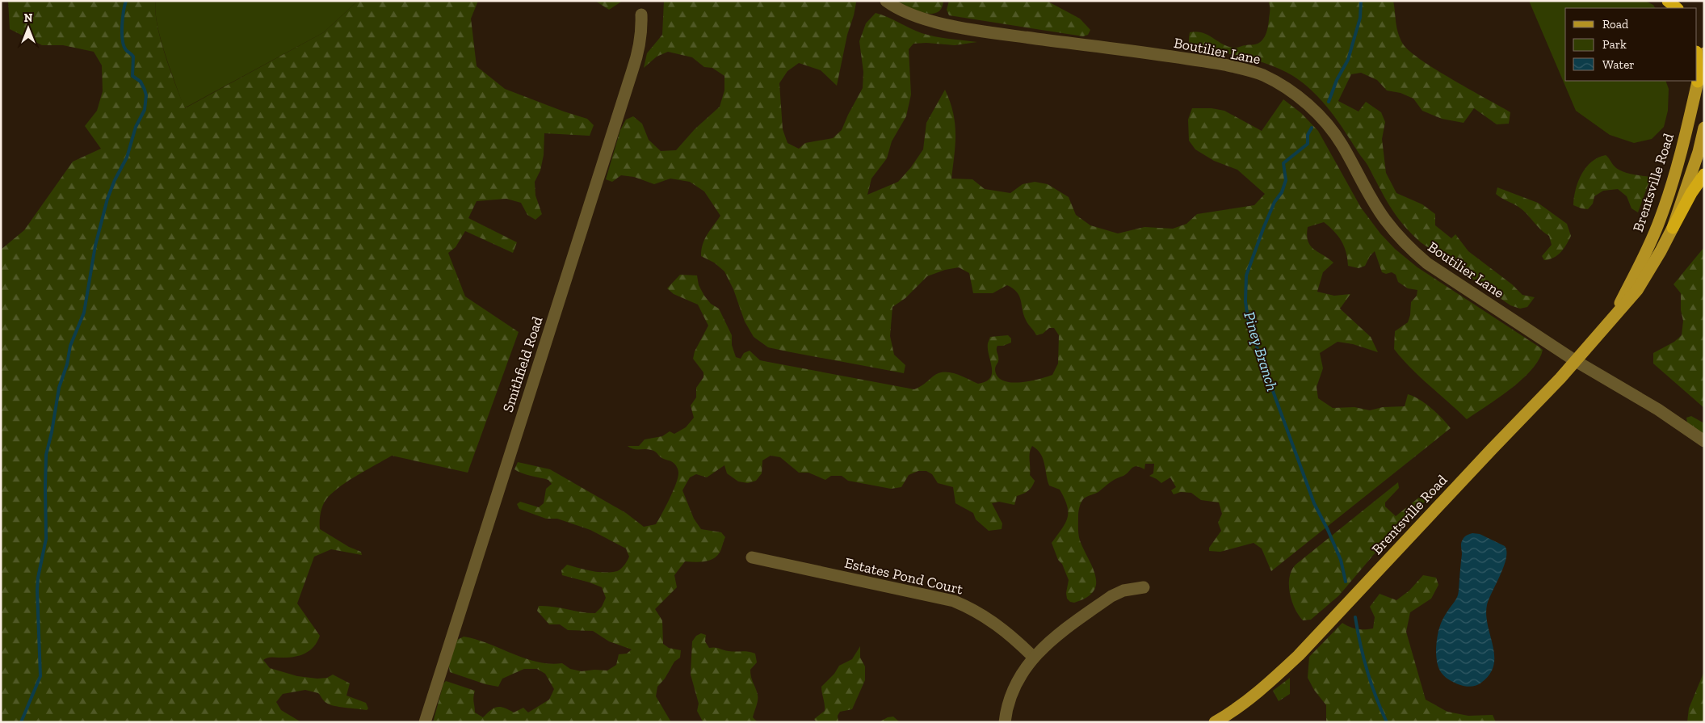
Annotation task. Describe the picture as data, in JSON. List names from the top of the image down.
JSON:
{
  "streets": {
    "main road": ["Brentsville Road"],
    "street": ["Boutilier Lane", "Smithfield Road", "Estates Pond Court"]
  },
  "crossings": [
    ["Boutilier Lane", "Brentsville Road"]
  ],
  "water": ["Piney Branch"],
  "legend": ["Road", "Park", "Water"],
  "north": "top"
}
